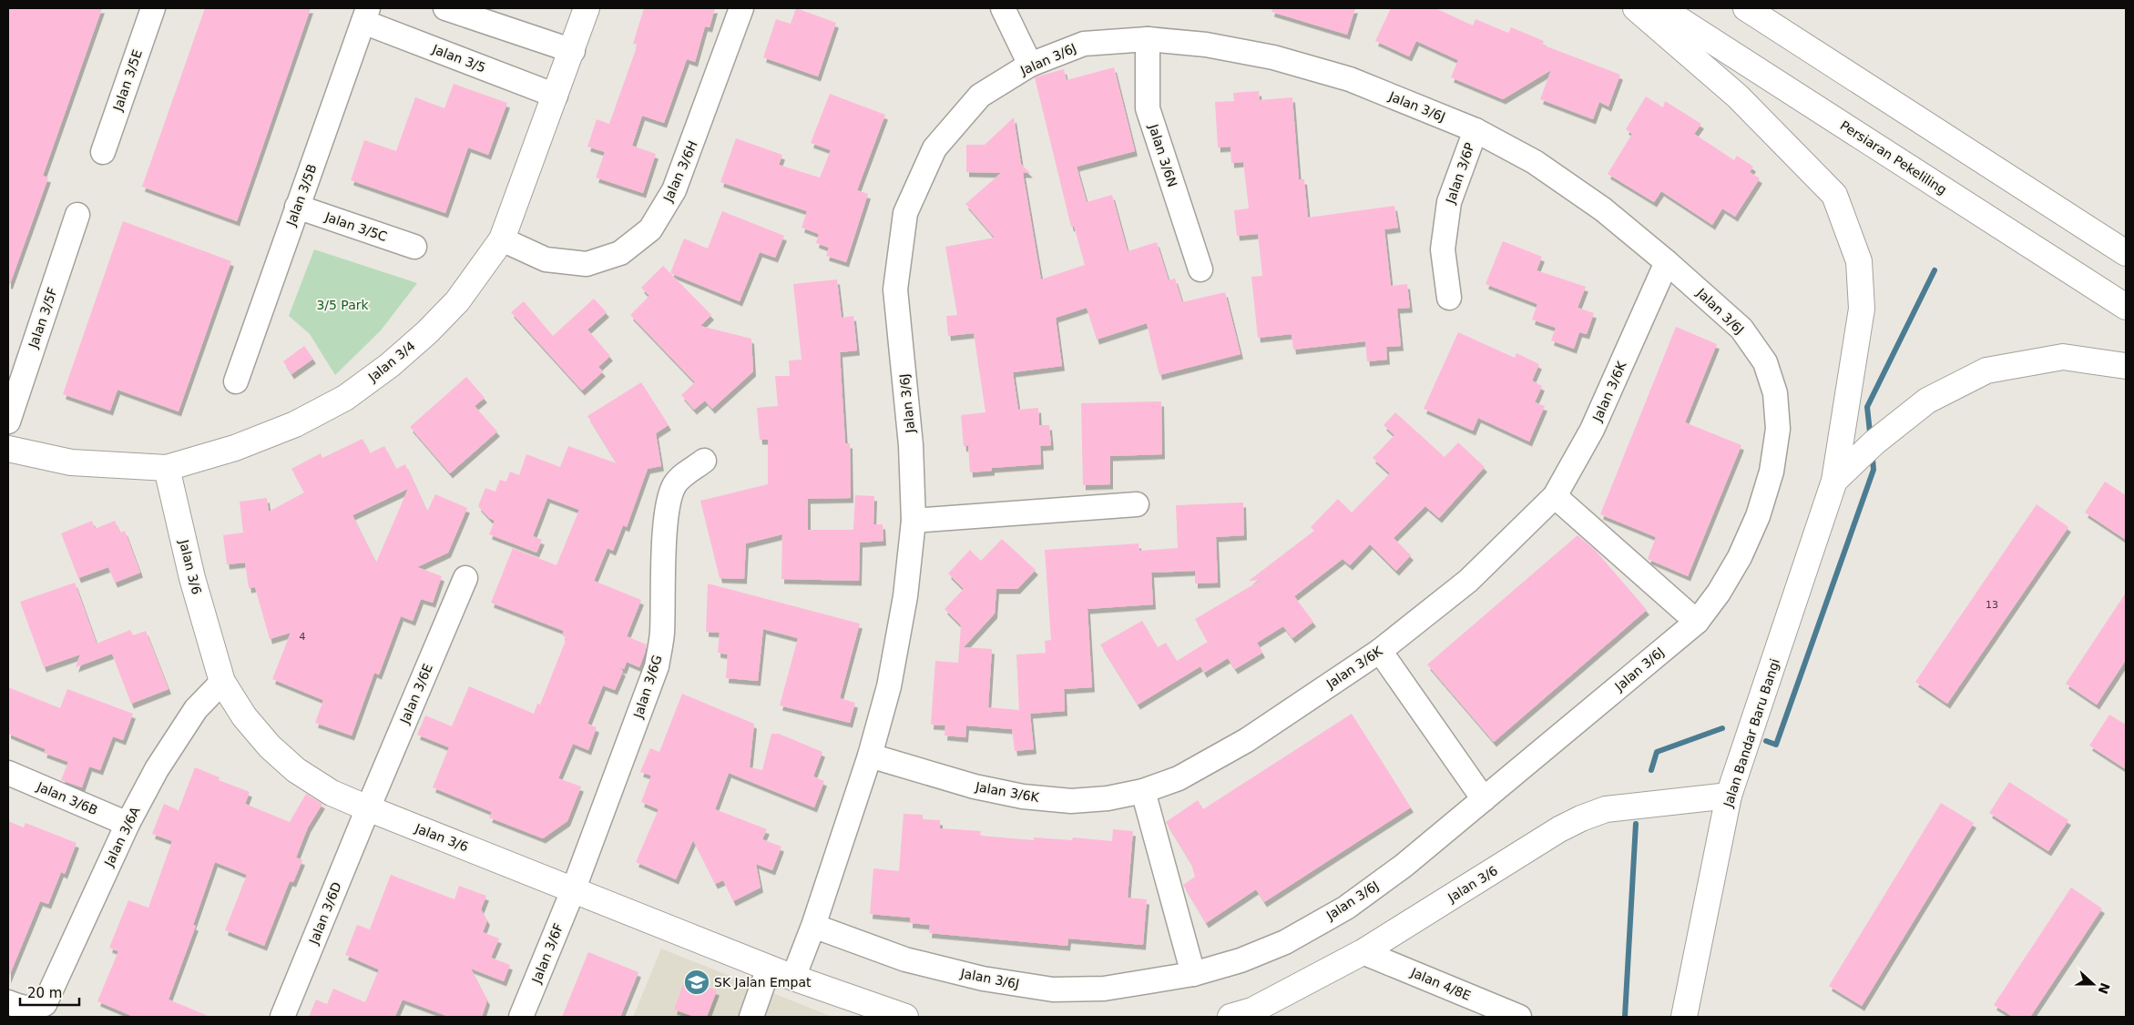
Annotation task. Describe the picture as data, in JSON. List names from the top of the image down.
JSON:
{
  "streets": {
    "street": [
      "Jalan 3/5",
      "Jalan 3/6J",
      "Jalan 3/5E",
      "Jalan 3/6N",
      "Persiaran Pekeliling",
      "Jalan 3/6H",
      "Jalan 3/6P",
      "Jalan 3/5B",
      "Jalan 3/5C",
      "Jalan 3/5F",
      "Jalan 3/4",
      "Jalan 3/6K",
      "Jalan 3/6",
      "Jalan 3/6G",
      "Jalan 3/6E",
      "Jalan Bandar Baru Bangi",
      "Jalan 3/6B",
      "Jalan 3/6A",
      "Jalan 3/6D",
      "Jalan 3/6F",
      "Jalan 4/8E"
    ]
  },
  "crossings": [
    ["Jalan 3/5", "Jalan 3/5B"],
    ["Jalan 3/5", "Jalan 3/4"],
    ["Jalan 3/6J", "Jalan 3/6N"],
    ["Jalan 3/6J", "Jalan 3/6P"],
    ["Jalan 3/6J", "Jalan 3/6K"],
    ["Jalan 3/6J", "Jalan 3/6"],
    ["Jalan 3/6H", "Jalan 3/4"],
    ["Jalan 3/5B", "Jalan 3/5C"],
    ["Jalan 3/4", "Jalan 3/6"],
    ["Jalan 3/6", "Jalan 3/6G"],
    ["Jalan 3/6", "Jalan 3/6E"],
    ["Jalan 3/6", "Jalan Bandar Baru Bangi"],
    ["Jalan 3/6", "Jalan 3/6A"],
    ["Jalan 3/6", "Jalan 3/6D"],
    ["Jalan 3/6", "Jalan 3/6F"],
    ["Jalan 3/6", "Jalan 4/8E"],
    ["Jalan 3/6G", "Jalan 3/6F"],
    ["Jalan 3/6E", "Jalan 3/6D"],
    ["Jalan 3/6B", "Jalan 3/6A"]
  ],
  "parks": ["3/5 Park"],
  "places": {
    "school or university": ["SK Jalan Empat"]
  },
  "house_numbers": ["13", "4"],
  "scale_bar": "20 m",
  "north": "right"
}
